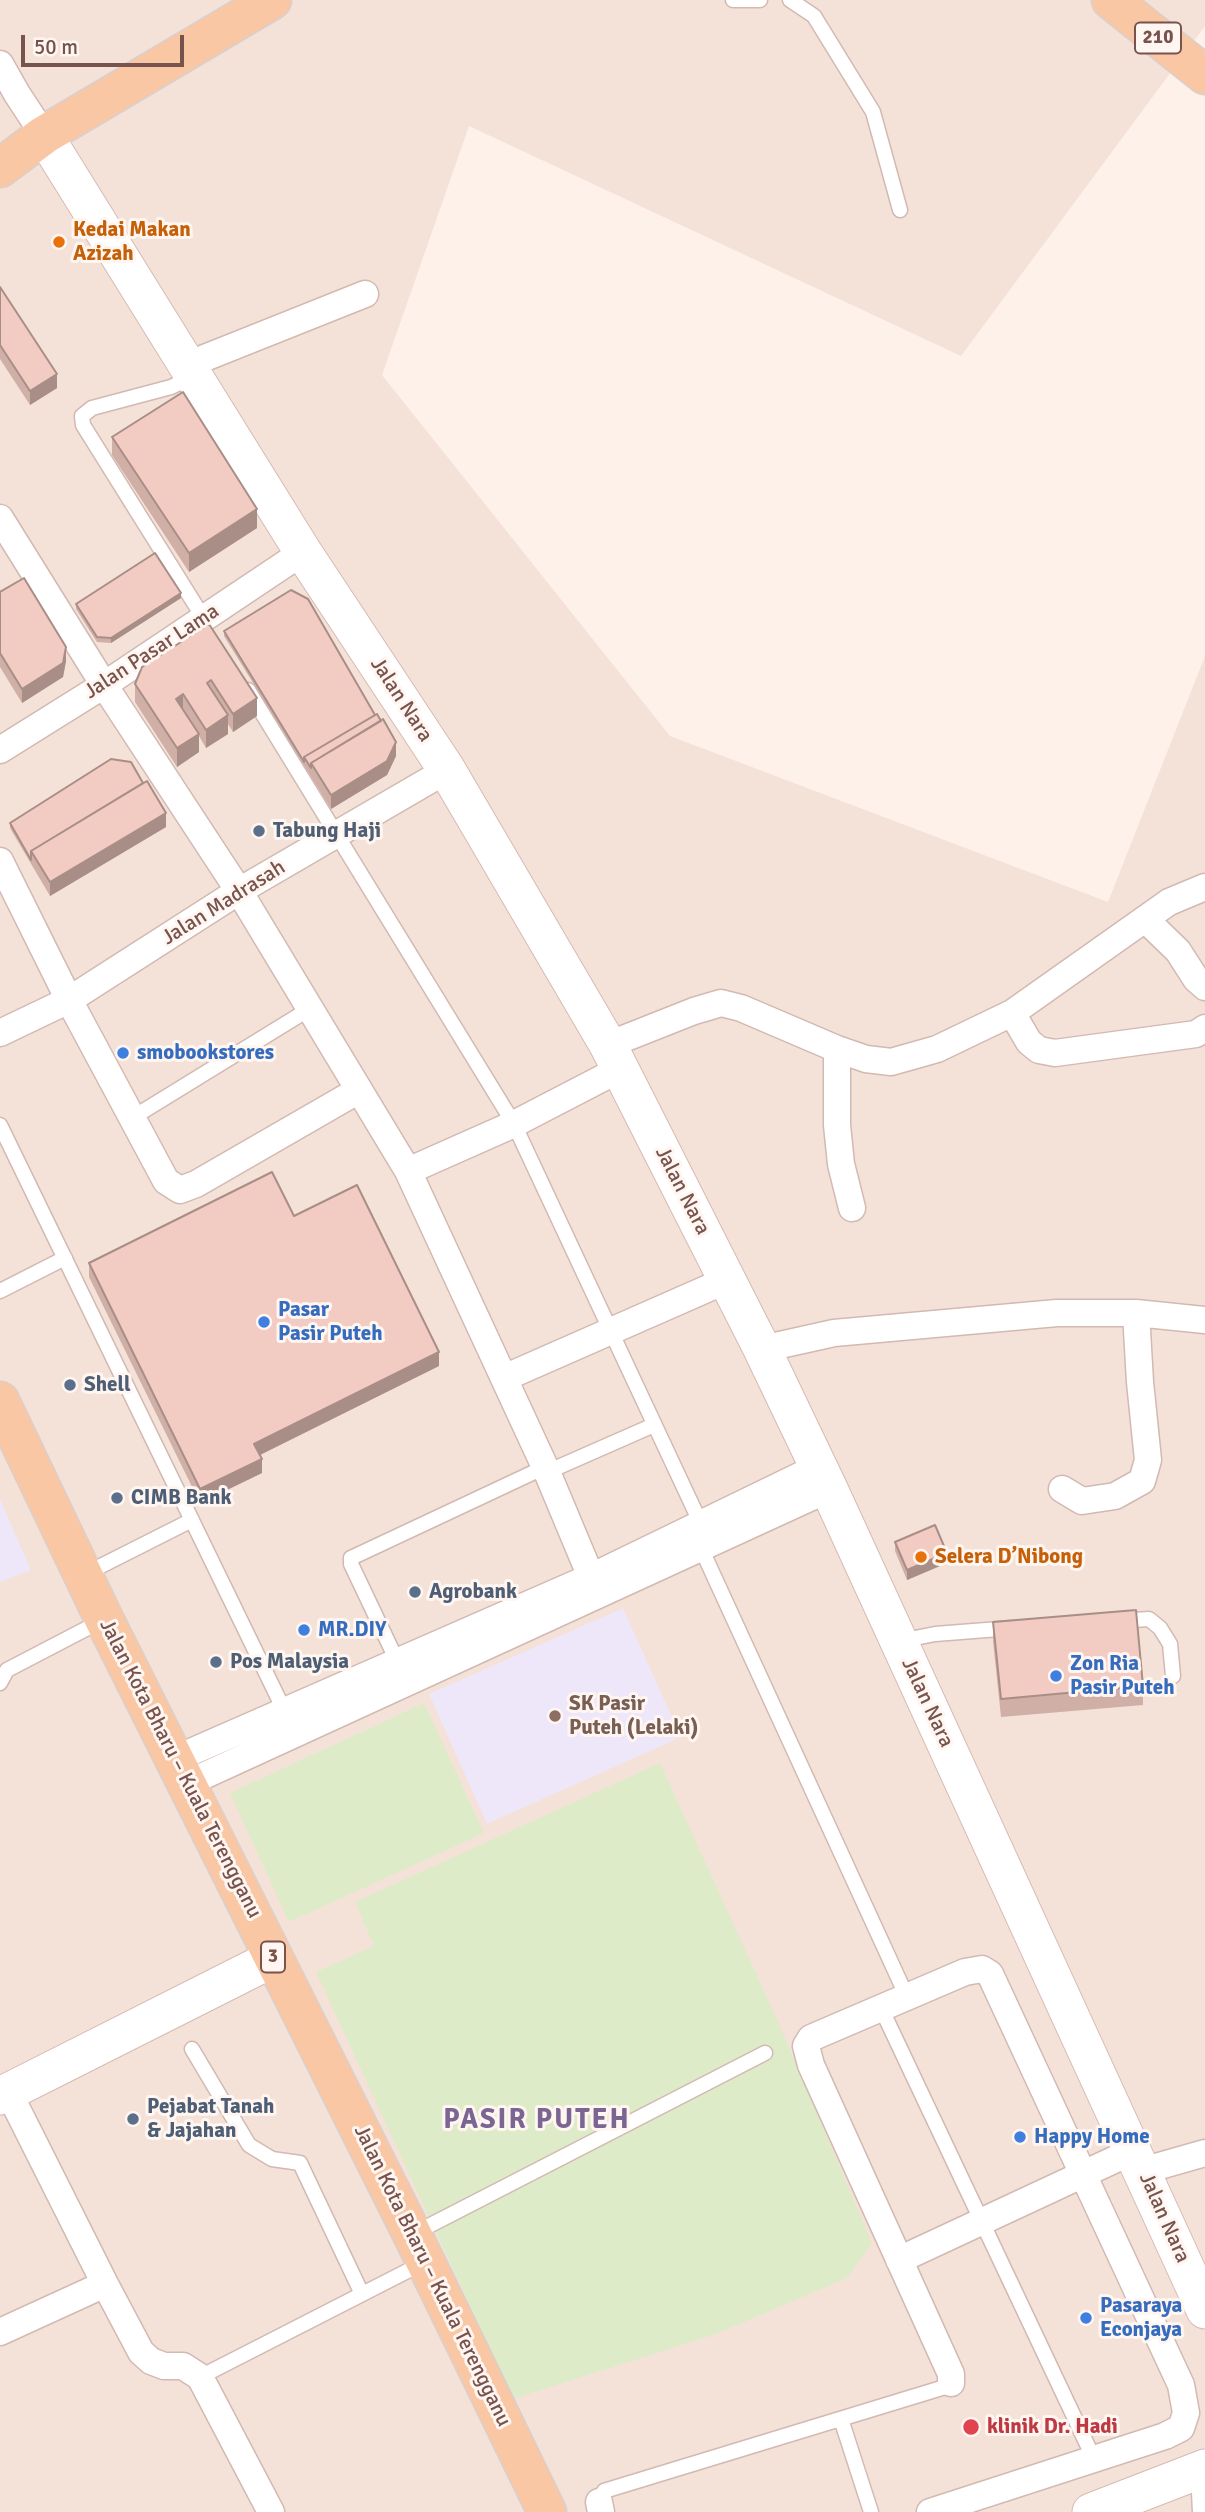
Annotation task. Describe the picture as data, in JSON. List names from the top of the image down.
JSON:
{
  "streets": {
    "main road": [
      "210",
      "Jalan Nara",
      "Jalan Kota Bharu – Kuala Terengganu",
      "3"
    ],
    "street": ["Jalan Pasar Lama", "Jalan Madrasah"]
  },
  "crossings": [
    ["Jalan Pasar Lama", "Jalan Nara"],
    ["Jalan Nara", "Jalan Madrasah"]
  ],
  "districts": ["PASIR PUTEH"],
  "places": [
    "Kedai Makan Azizah",
    "Tabung Haji",
    "smobookstores",
    "Pasar Pasir Puteh",
    "Shell",
    "CIMB Bank",
    "Selera D’Nibong",
    "Agrobank",
    "MR.DIY",
    "Pos Malaysia",
    "Zon Ria Pasir Puteh",
    "SK Pasir Puteh (Lelaki)",
    "Pejabat Tanah & Jajahan",
    "Happy Home",
    "Pasaraya Econjaya",
    "klinik Dr. Hadi"
  ],
  "scale_bar": "50 m"
}
